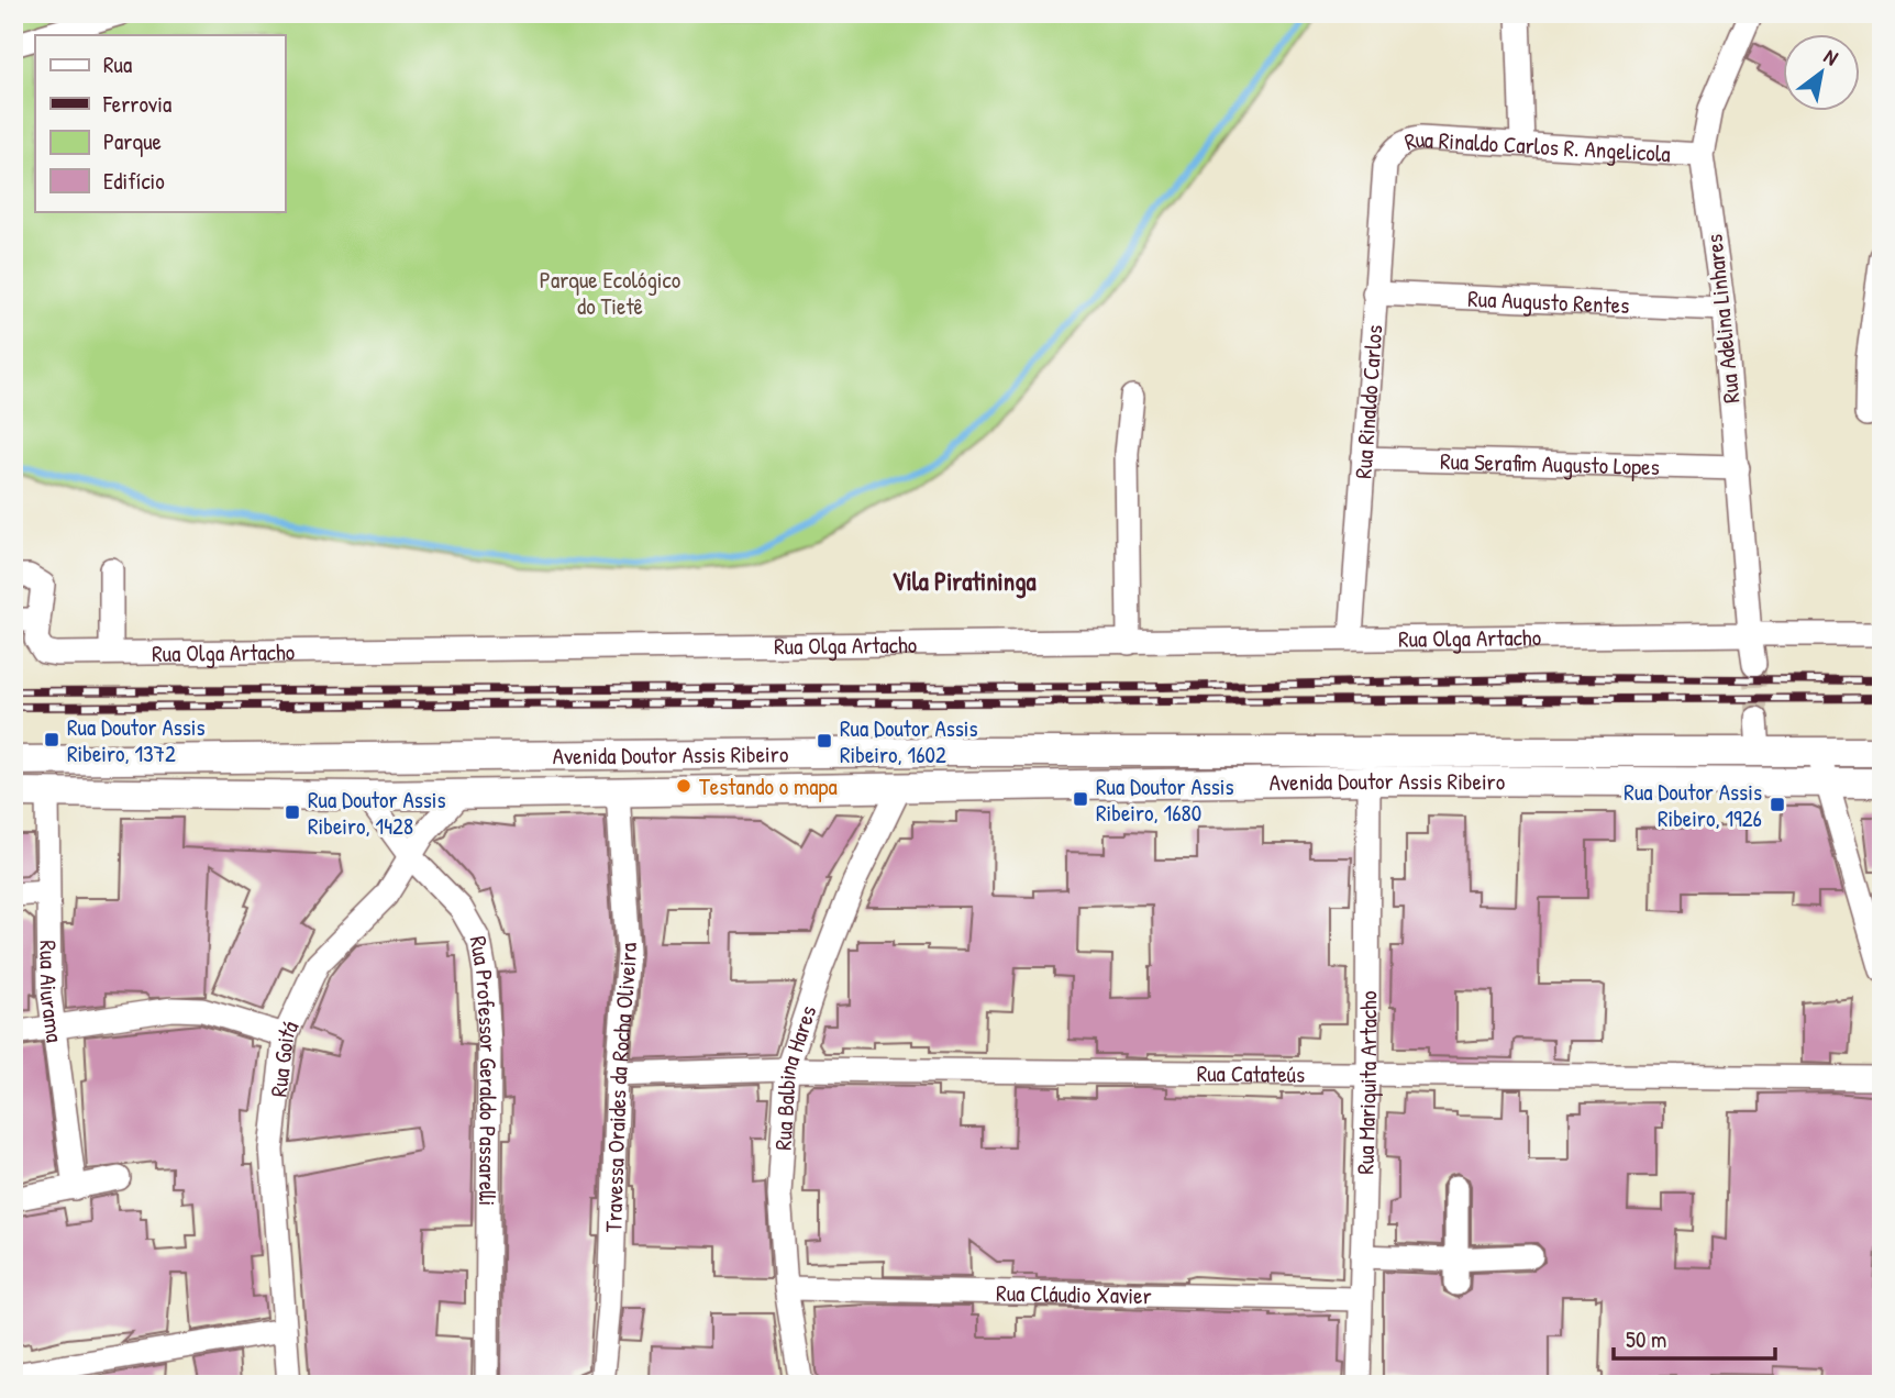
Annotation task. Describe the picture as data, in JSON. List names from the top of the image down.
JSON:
{
  "streets": {
    "main road": ["Avenida Doutor Assis Ribeiro"],
    "street": [
      "Rua Rinaldo Carlos R. Angelicola",
      "Rua Augusto Rentes",
      "Rua Adelina Linhares",
      "Rua Rinaldo Carlos",
      "Rua Serafim Augusto Lopes",
      "Rua Olga Artacho",
      "Rua Aiurama",
      "Rua Goitá",
      "Rua Professor Geraldo Passarelli",
      "Rua Catateús",
      "Rua Balbina Hares",
      "Rua Mariquita Artacho",
      "Travessa Oraides da Rocha Oliveira",
      "Rua Cláudio Xavier"
    ]
  },
  "crossings": [
    ["Rua Rinaldo Carlos R. Angelicola", "Rua Adelina Linhares"],
    ["Rua Rinaldo Carlos R. Angelicola", "Rua Rinaldo Carlos"],
    ["Rua Augusto Rentes", "Rua Adelina Linhares"],
    ["Rua Augusto Rentes", "Rua Rinaldo Carlos"],
    ["Rua Adelina Linhares", "Rua Serafim Augusto Lopes"],
    ["Rua Adelina Linhares", "Rua Olga Artacho"],
    ["Rua Rinaldo Carlos", "Rua Serafim Augusto Lopes"],
    ["Rua Rinaldo Carlos", "Rua Olga Artacho"],
    ["Avenida Doutor Assis Ribeiro", "Rua Aiurama"],
    ["Avenida Doutor Assis Ribeiro", "Rua Goitá"],
    ["Avenida Doutor Assis Ribeiro", "Rua Professor Geraldo Passarelli"],
    ["Avenida Doutor Assis Ribeiro", "Rua Balbina Hares"],
    ["Avenida Doutor Assis Ribeiro", "Rua Mariquita Artacho"],
    ["Avenida Doutor Assis Ribeiro", "Travessa Oraides da Rocha Oliveira"],
    ["Rua Goitá", "Rua Professor Geraldo Passarelli"],
    ["Rua Catateús", "Rua Balbina Hares"],
    ["Rua Catateús", "Rua Mariquita Artacho"],
    ["Rua Catateús", "Travessa Oraides da Rocha Oliveira"],
    ["Rua Balbina Hares", "Rua Cláudio Xavier"],
    ["Rua Mariquita Artacho", "Rua Cláudio Xavier"]
  ],
  "districts": ["Vila Piratininga"],
  "parks": ["Parque Ecológico do Tietê"],
  "places": {
    "transit": [
      "Rua Doutor Assis Ribeiro, 1372",
      "Rua Doutor Assis Ribeiro, 1602",
      "Rua Doutor Assis Ribeiro, 1680",
      "Rua Doutor Assis Ribeiro, 1926",
      "Rua Doutor Assis Ribeiro, 1428"
    ],
    "other": ["Testando o mapa"]
  },
  "legend": [
    "Rua",
    "Ferrovia",
    "Parque",
    "Edifício"
  ],
  "scale_bar": "50 m",
  "north": "top right"
}
